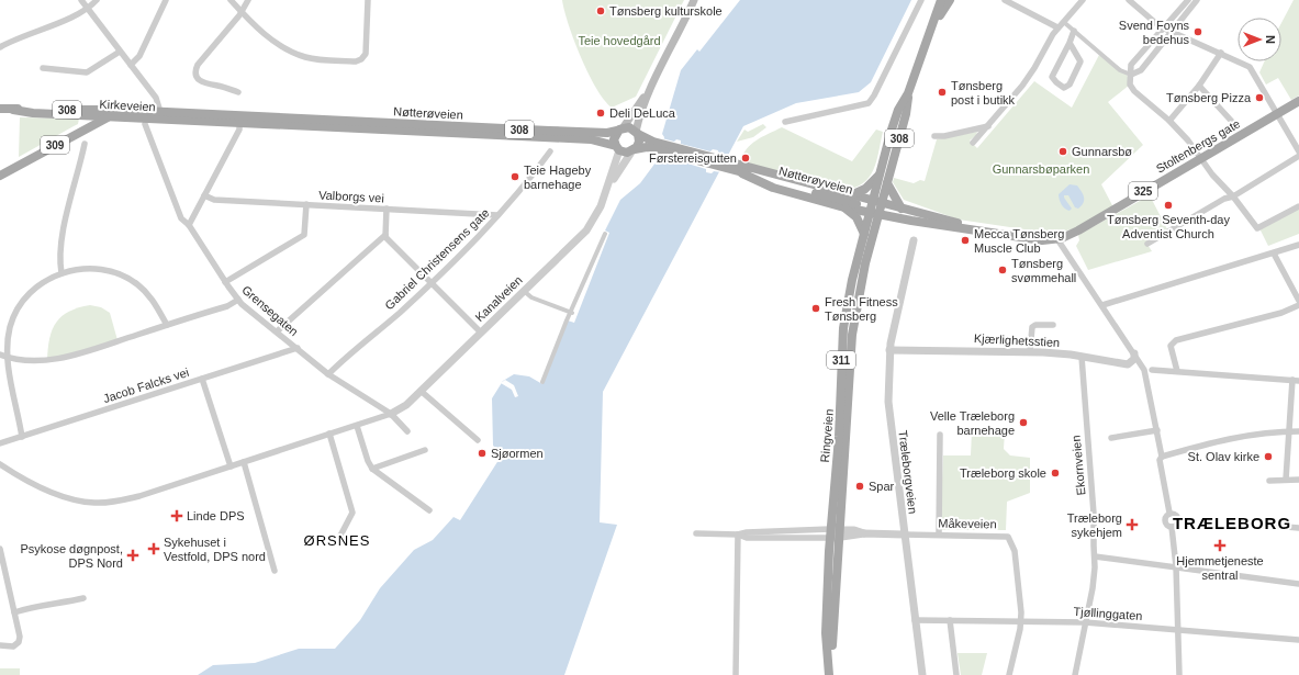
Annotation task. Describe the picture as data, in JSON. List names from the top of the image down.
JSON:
{
  "streets": {
    "main road": [
      "Kirkeveien",
      "308",
      "Nøtterøveien",
      "309",
      "Stoltenbergs gate",
      "Nøtterøyveien",
      "325",
      "311",
      "Ringveien"
    ],
    "street": [
      "Valborgs vei",
      "Gabriel Christensens gate",
      "Kanalveien",
      "Grensegaten",
      "Kjærlighetsstien",
      "Jacob Falcks vei",
      "Ekornveien",
      "Træleborgveien",
      "Måkeveien",
      "Tjøllinggaten"
    ]
  },
  "crossings": [
    ["Kirkeveien", "Nøtterøveien"],
    ["Kirkeveien", "309"],
    ["308", "Nøtterøveien"],
    ["308", "Stoltenbergs gate"],
    ["308", "Nøtterøyveien"],
    ["308", "Kanalveien"],
    ["308", "Ringveien"],
    ["Nøtterøveien", "Kanalveien"],
    ["Stoltenbergs gate", "Nøtterøyveien"],
    ["Stoltenbergs gate", "Ringveien"],
    ["Nøtterøyveien", "Ringveien"],
    ["Valborgs vei", "Gabriel Christensens gate"],
    ["Gabriel Christensens gate", "Grensegaten"],
    ["Kanalveien", "Grensegaten"],
    ["Grensegaten", "Jacob Falcks vei"],
    ["Kjærlighetsstien", "Ekornveien"],
    ["Kjærlighetsstien", "Træleborgveien"],
    ["Ringveien", "Måkeveien"],
    ["Ekornveien", "Tjøllinggaten"],
    ["Træleborgveien", "Måkeveien"],
    ["Træleborgveien", "Tjøllinggaten"],
    ["Måkeveien", "Tjøllinggaten"]
  ],
  "districts": ["TRÆLEBORG", "ØRSNES"],
  "parks": ["Teie hovedgård", "Gunnarsbøparken"],
  "places": {
    "other": [
      "Tønsberg kulturskole",
      "Svend Foyns bedehus",
      "Tønsberg post i butikk",
      "Tønsberg Pizza",
      "Deli DeLuca",
      "Gunnarsbø",
      "Førstereisgutten",
      "Teie Hageby barnehage",
      "Tønsberg Seventh-day Adventist Church",
      "Mecca Tønsberg Muscle Club",
      "Tønsberg svømmehall",
      "Fresh Fitness Tønsberg",
      "Velle Træleborg barnehage",
      "Sjøormen",
      "St. Olav kirke",
      "Træleborg skole",
      "Spar"
    ],
    "health": [
      "Linde DPS",
      "Træleborg sykehjem",
      "Hjemmetjeneste sentral",
      "Sykehuset i Vestfold, DPS nord",
      "Psykose døgnpost, DPS Nord"
    ]
  },
  "north": "right"
}
